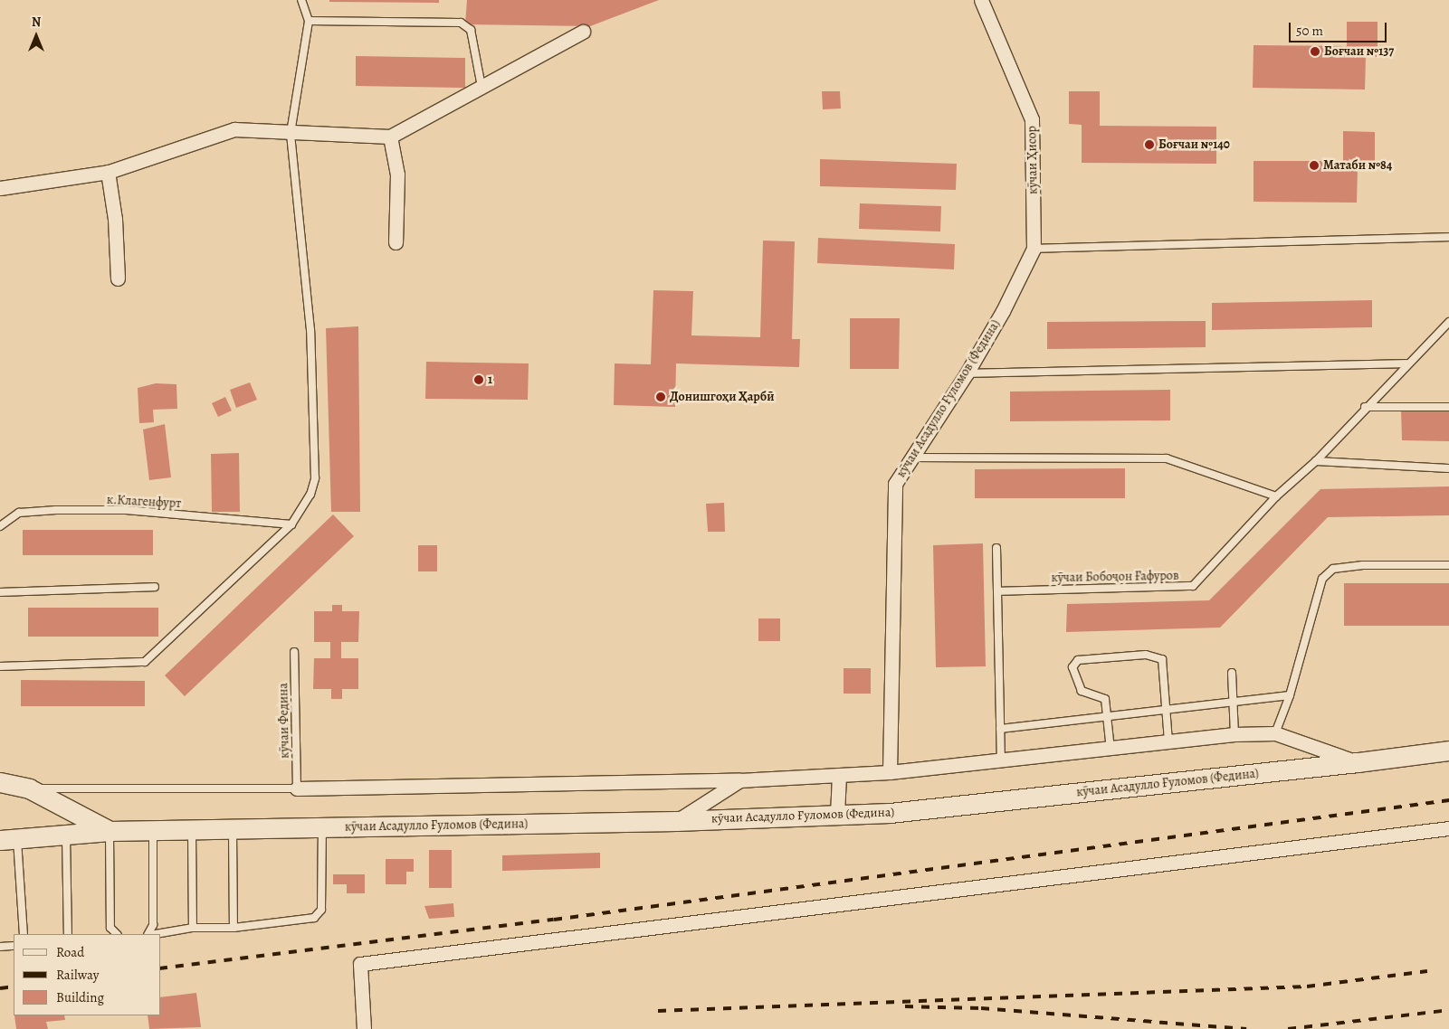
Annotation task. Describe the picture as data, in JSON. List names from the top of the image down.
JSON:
{
  "streets": {
    "street": ["кӯчаи Ҳисор", "кӯчаи Асадулло Ғуломов (Федина)"],
    "lane": ["к.Клагенфурт", "кӯчаи Бобоҷон Ғафуров", "кӯчаи Федина"]
  },
  "crossings": [
    ["кӯчаи Ҳисор", "кӯчаи Асадулло Ғуломов (Федина)"]
  ],
  "places": [
    "Боғчаи №137",
    "Боғчаи №140",
    "Матаби №84",
    "1",
    "Донишгоҳи Ҳарбӣ"
  ],
  "legend": ["Road", "Railway", "Building"],
  "scale_bar": "50 m",
  "north": "top"
}
